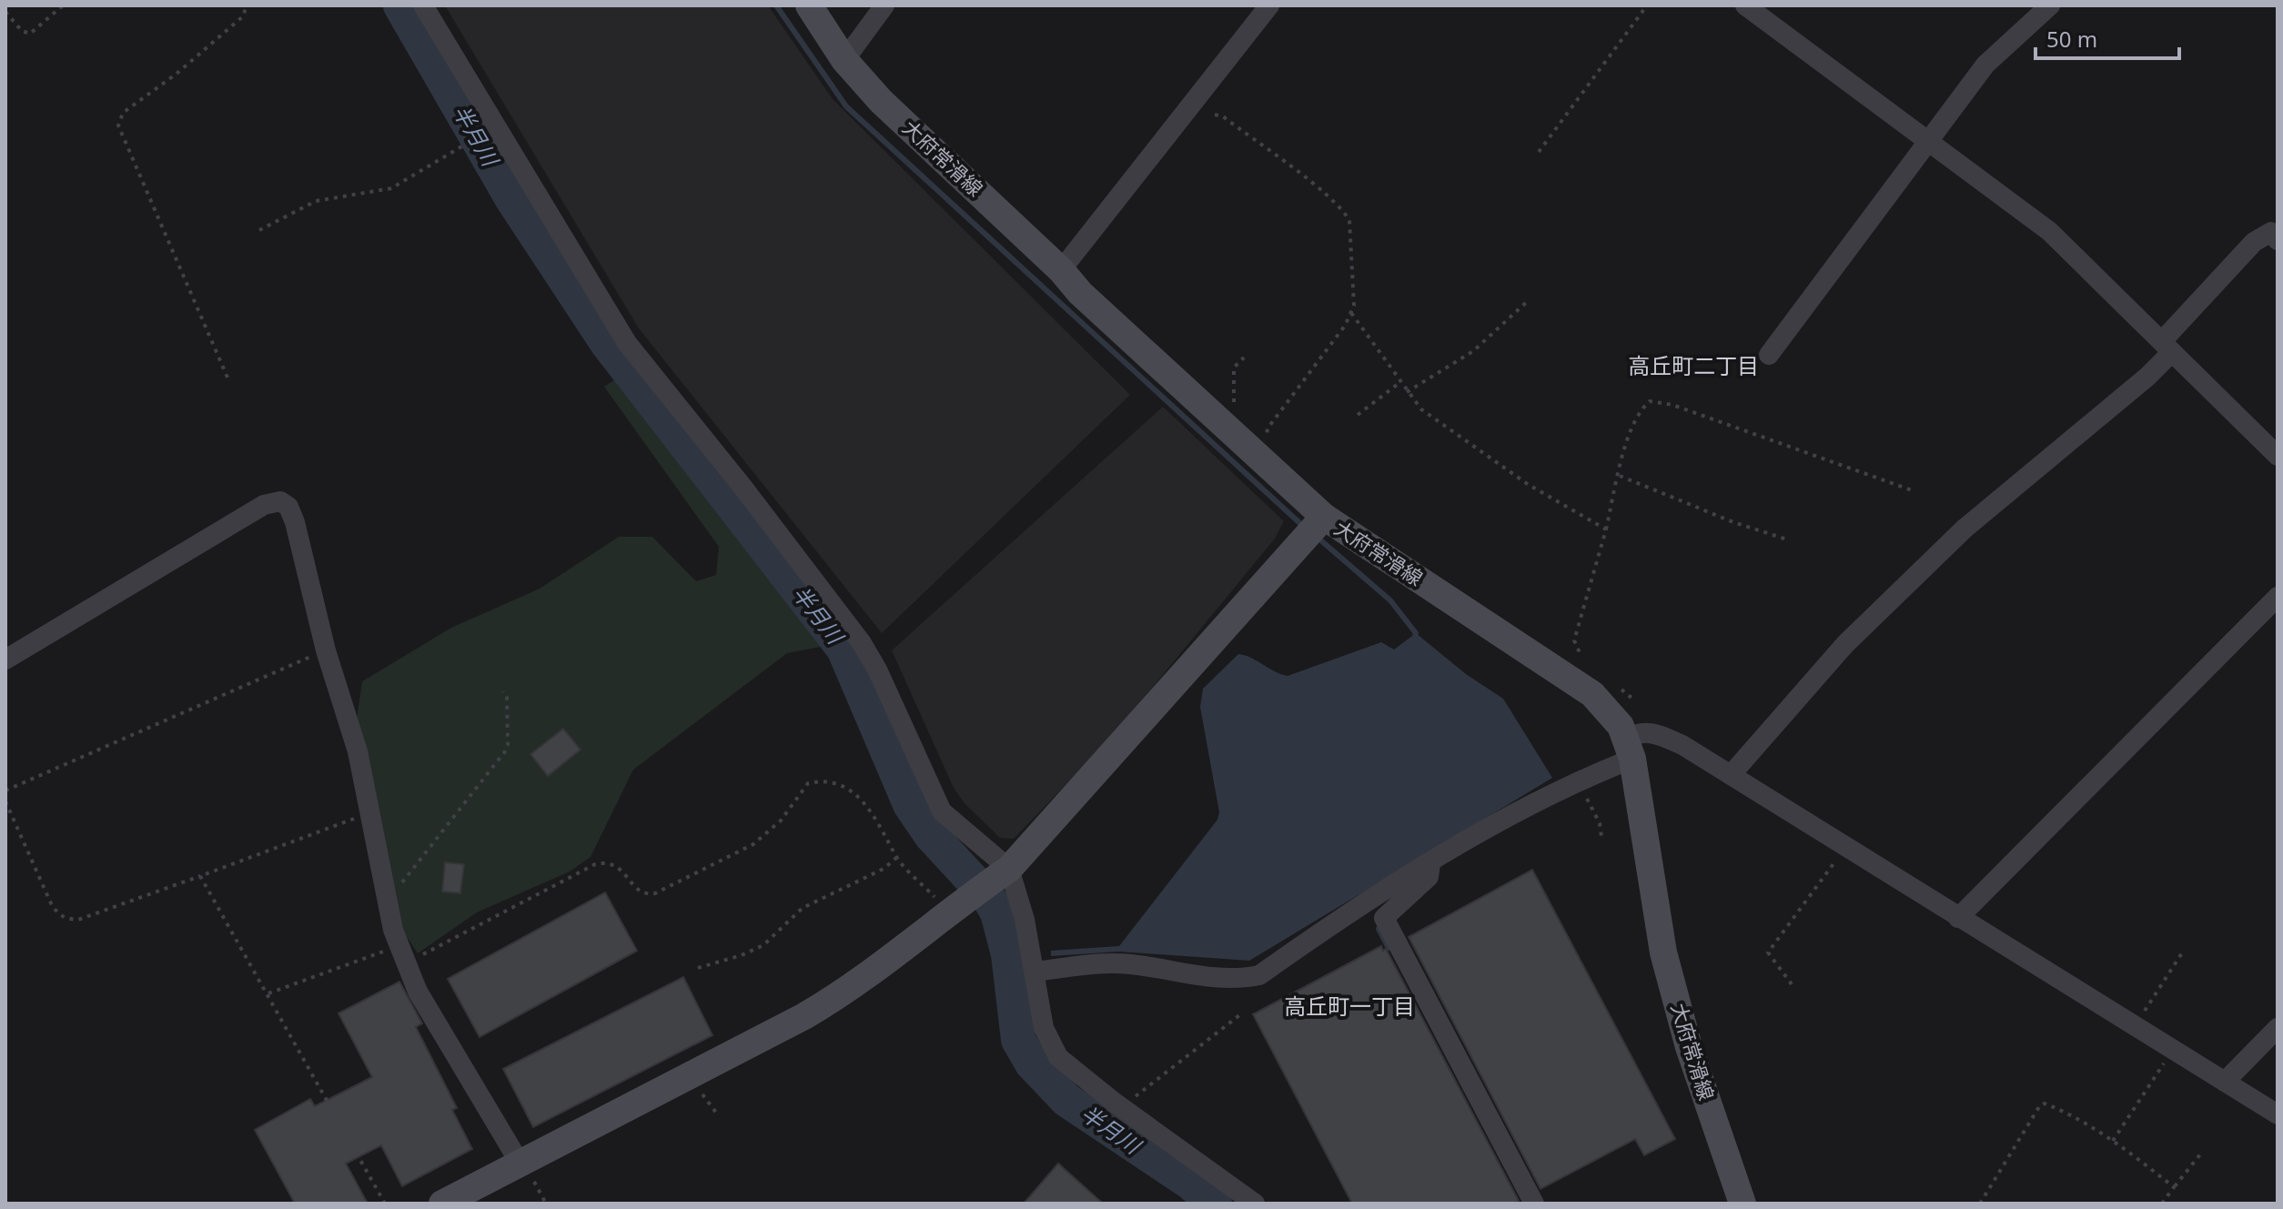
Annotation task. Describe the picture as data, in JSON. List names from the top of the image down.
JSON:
{
  "streets": {
    "main road": ["大府常滑線"]
  },
  "districts": ["高丘町二丁目", "高丘町一丁目"],
  "water": ["半月川"],
  "scale_bar": "50 m"
}
